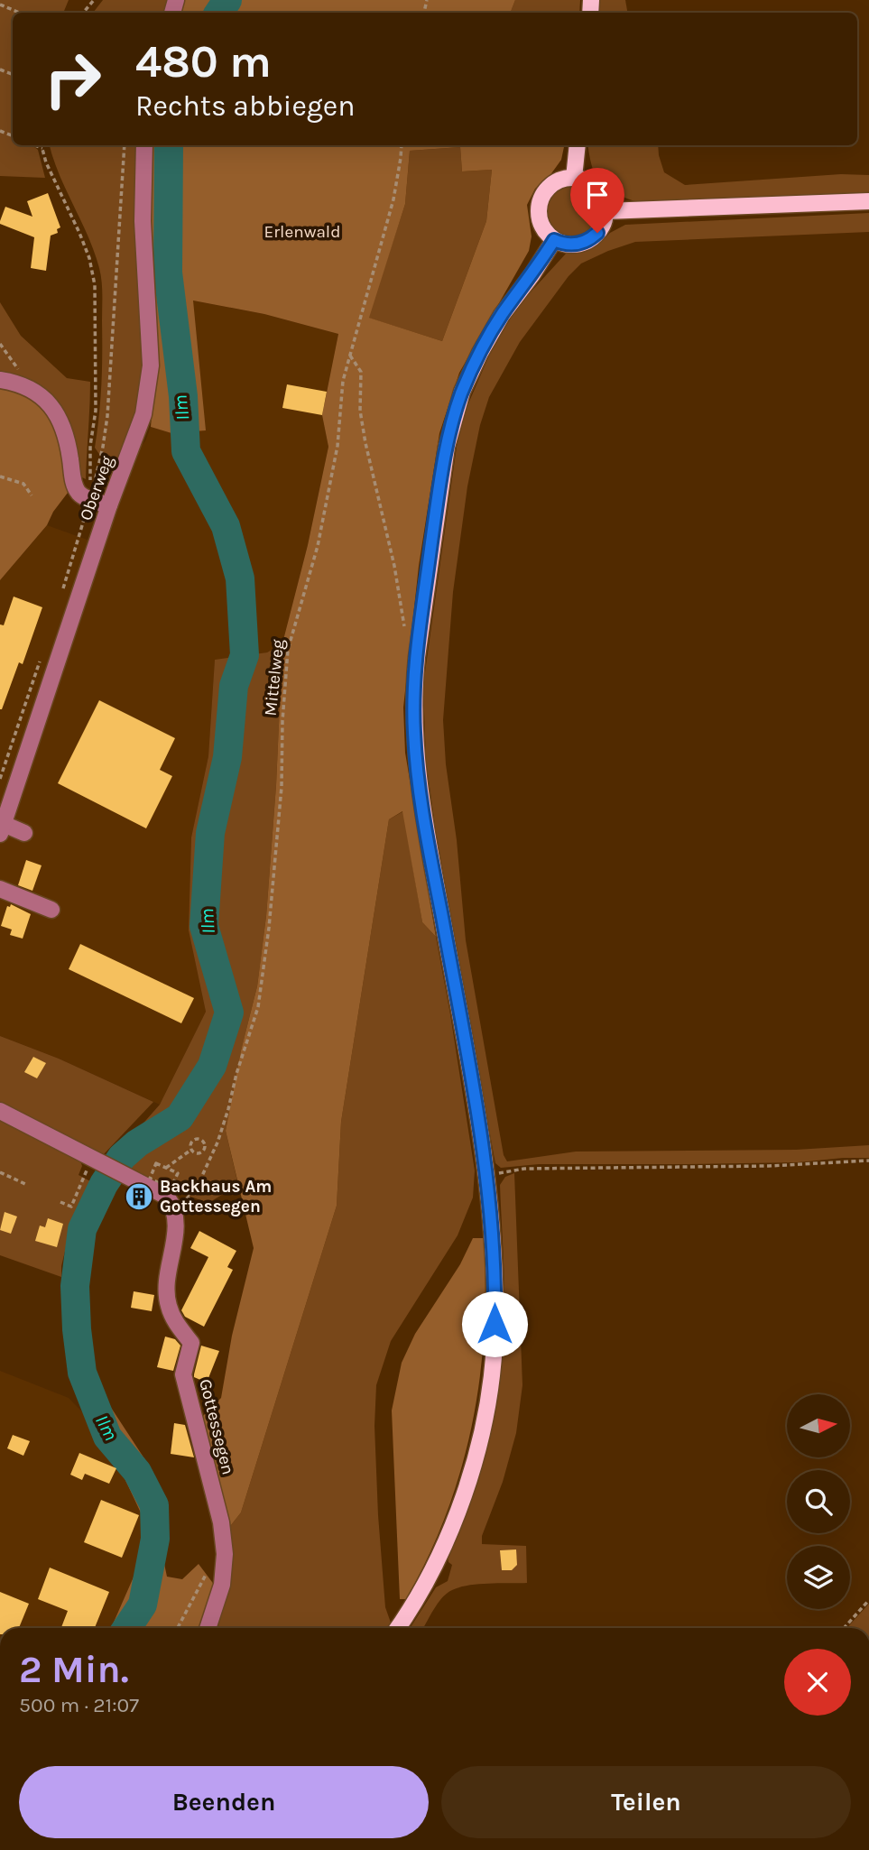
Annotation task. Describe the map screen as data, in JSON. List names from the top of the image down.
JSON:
{
  "streets": {
    "street": ["Oberweg", "Gottessegen"],
    "path": ["Mittelweg"]
  },
  "crossings": [
    ["Mittelweg", "Gottessegen"]
  ],
  "water": ["Ilm"],
  "parks": ["Erlenwald"],
  "places": {
    "building": ["Backhaus Am Gottessegen"]
  },
  "north": "right",
  "page": {
    "turn": ["480 m", "Rechts abbiegen"],
    "heading": ["2 Min.", "500 m · 21:07"],
    "buttons": ["Beenden", "Teilen"]
  }
}
